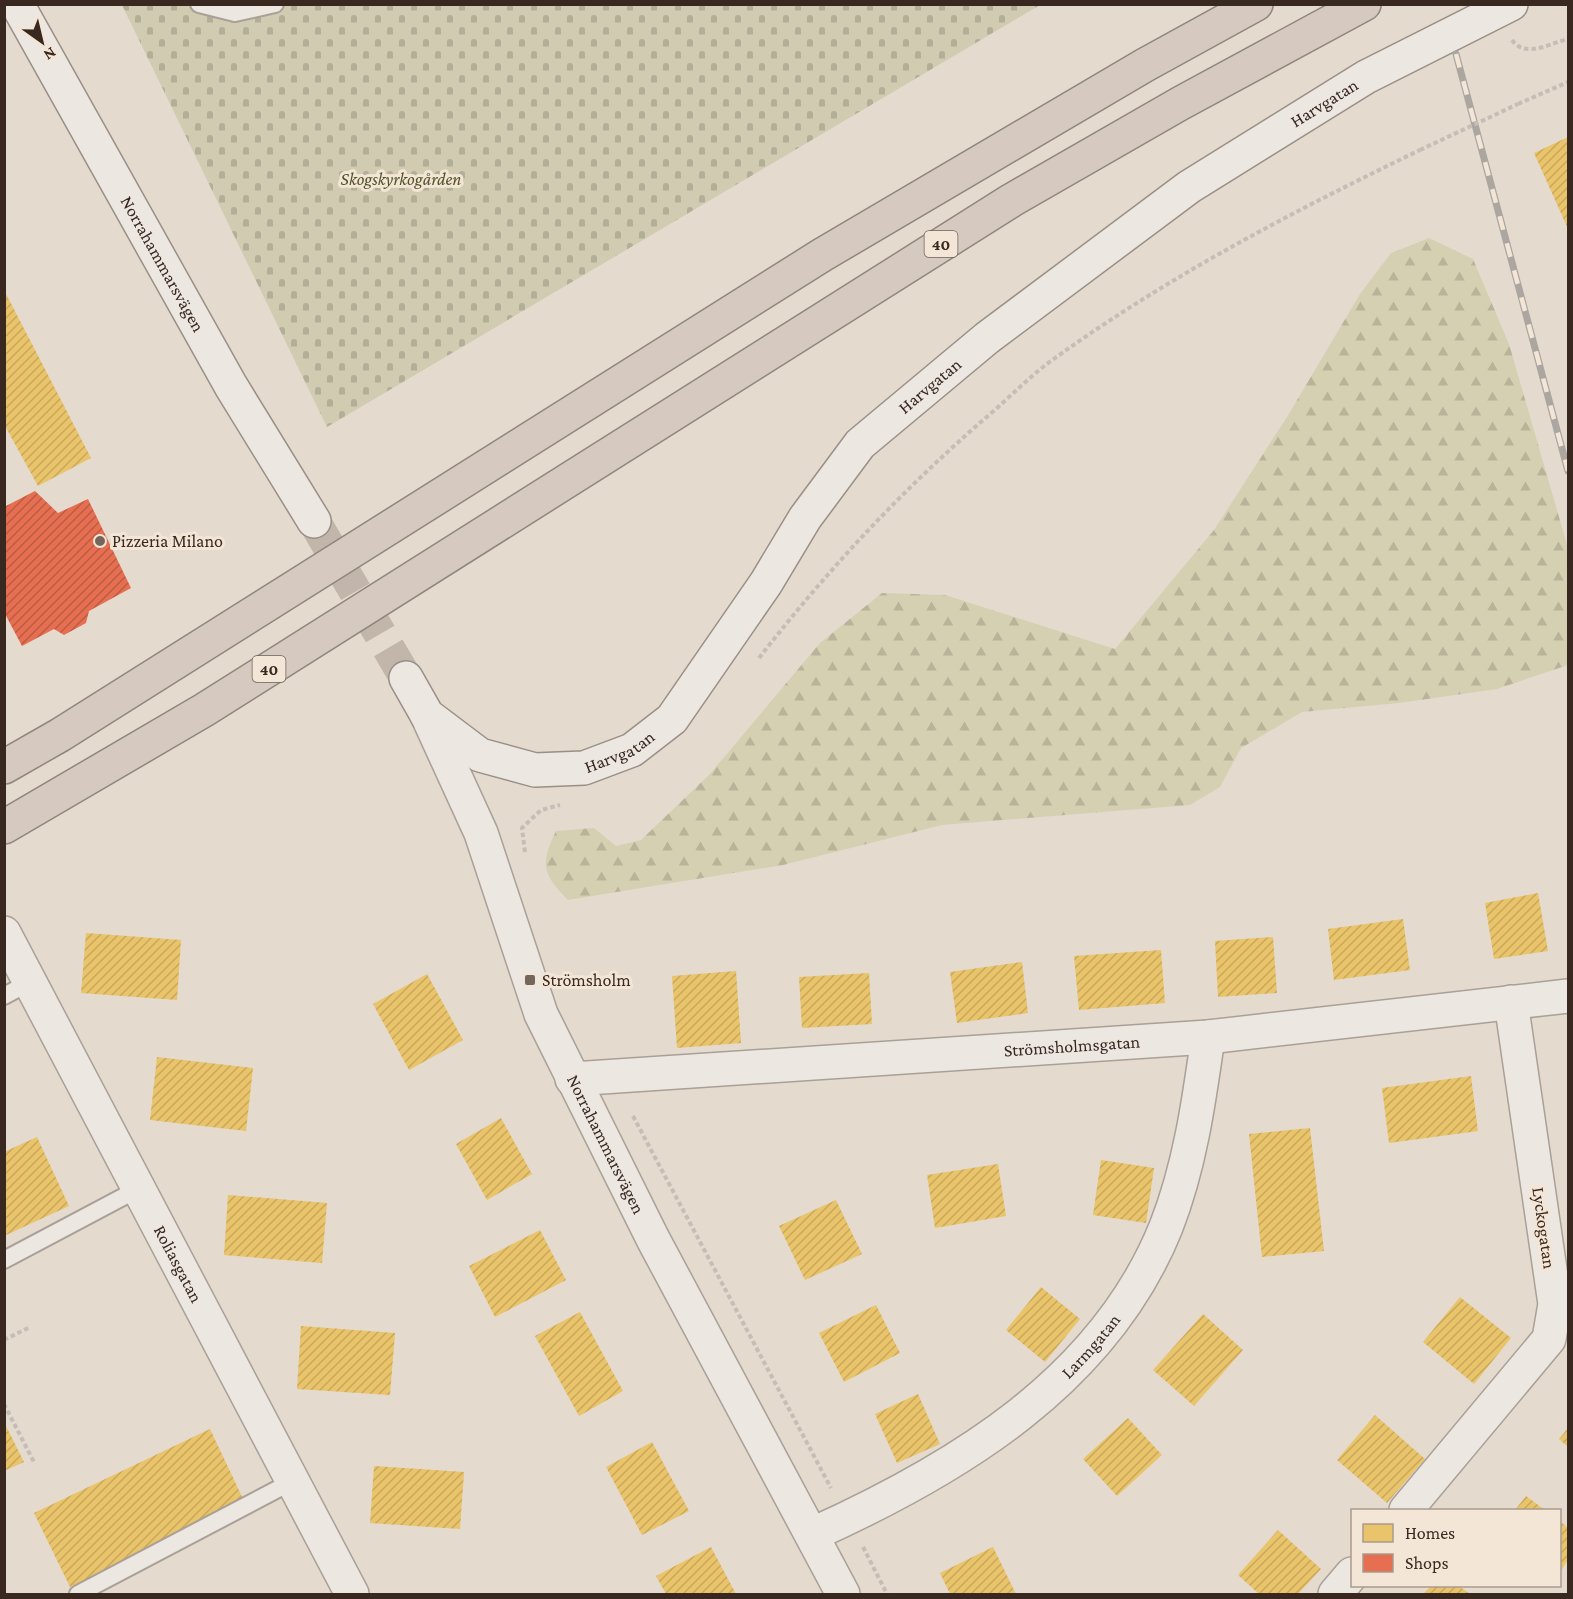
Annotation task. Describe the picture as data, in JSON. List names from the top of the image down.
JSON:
{
  "streets": {
    "highway": ["40"],
    "street": [
      "Harvgatan",
      "Norrahammarsvägen",
      "Strömsholmsgatan",
      "Lyckogatan",
      "Roliasgatan",
      "Larmgatan"
    ]
  },
  "crossings": [
    ["Harvgatan", "Norrahammarsvägen"],
    ["Norrahammarsvägen", "Strömsholmsgatan"],
    ["Norrahammarsvägen", "Larmgatan"],
    ["Strömsholmsgatan", "Lyckogatan"],
    ["Strömsholmsgatan", "Larmgatan"]
  ],
  "parks": ["Skogskyrkogården"],
  "places": {
    "other": ["Pizzeria Milano"],
    "transit": ["Strömsholm"]
  },
  "legend": ["Homes", "Shops"],
  "north": "bottom right"
}
